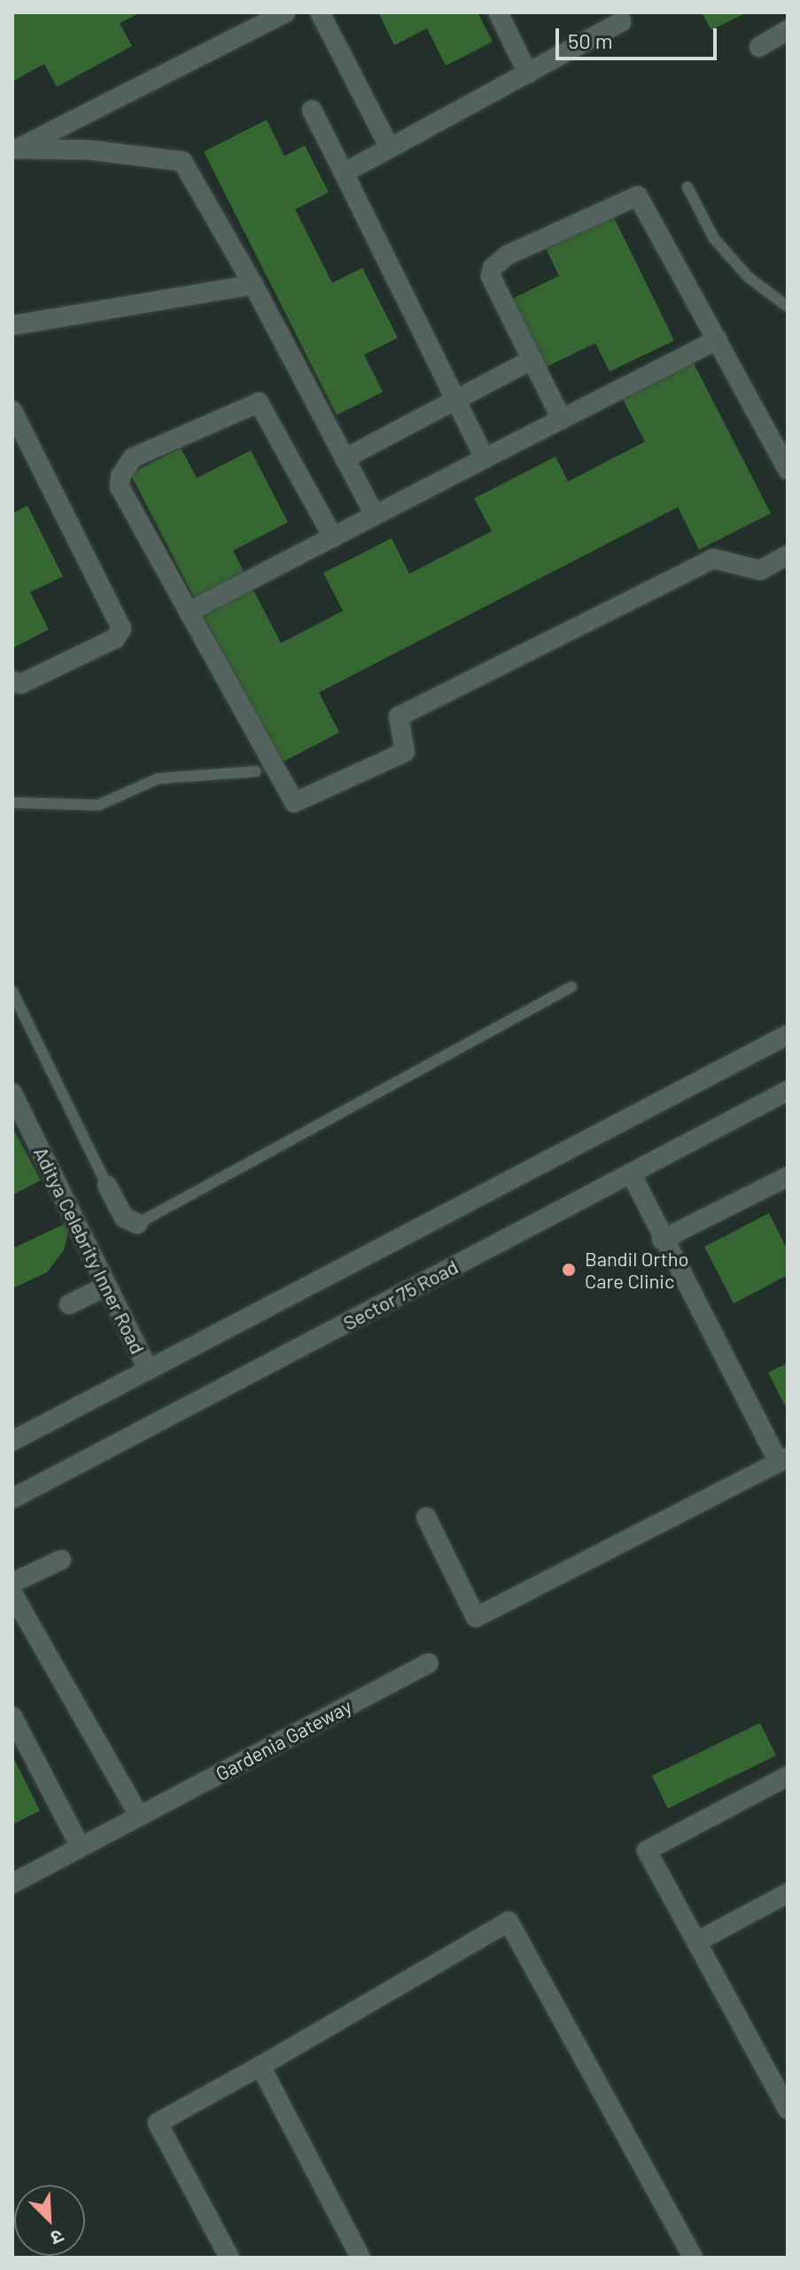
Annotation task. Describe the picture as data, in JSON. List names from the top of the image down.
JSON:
{
  "streets": {
    "street": ["Aditya Celebrity Inner Road", "Sector 75 Road", "Gardenia Gateway"]
  },
  "places": ["Bandil Ortho Care Clinic"],
  "scale_bar": "50 m",
  "north": "bottom right"
}
